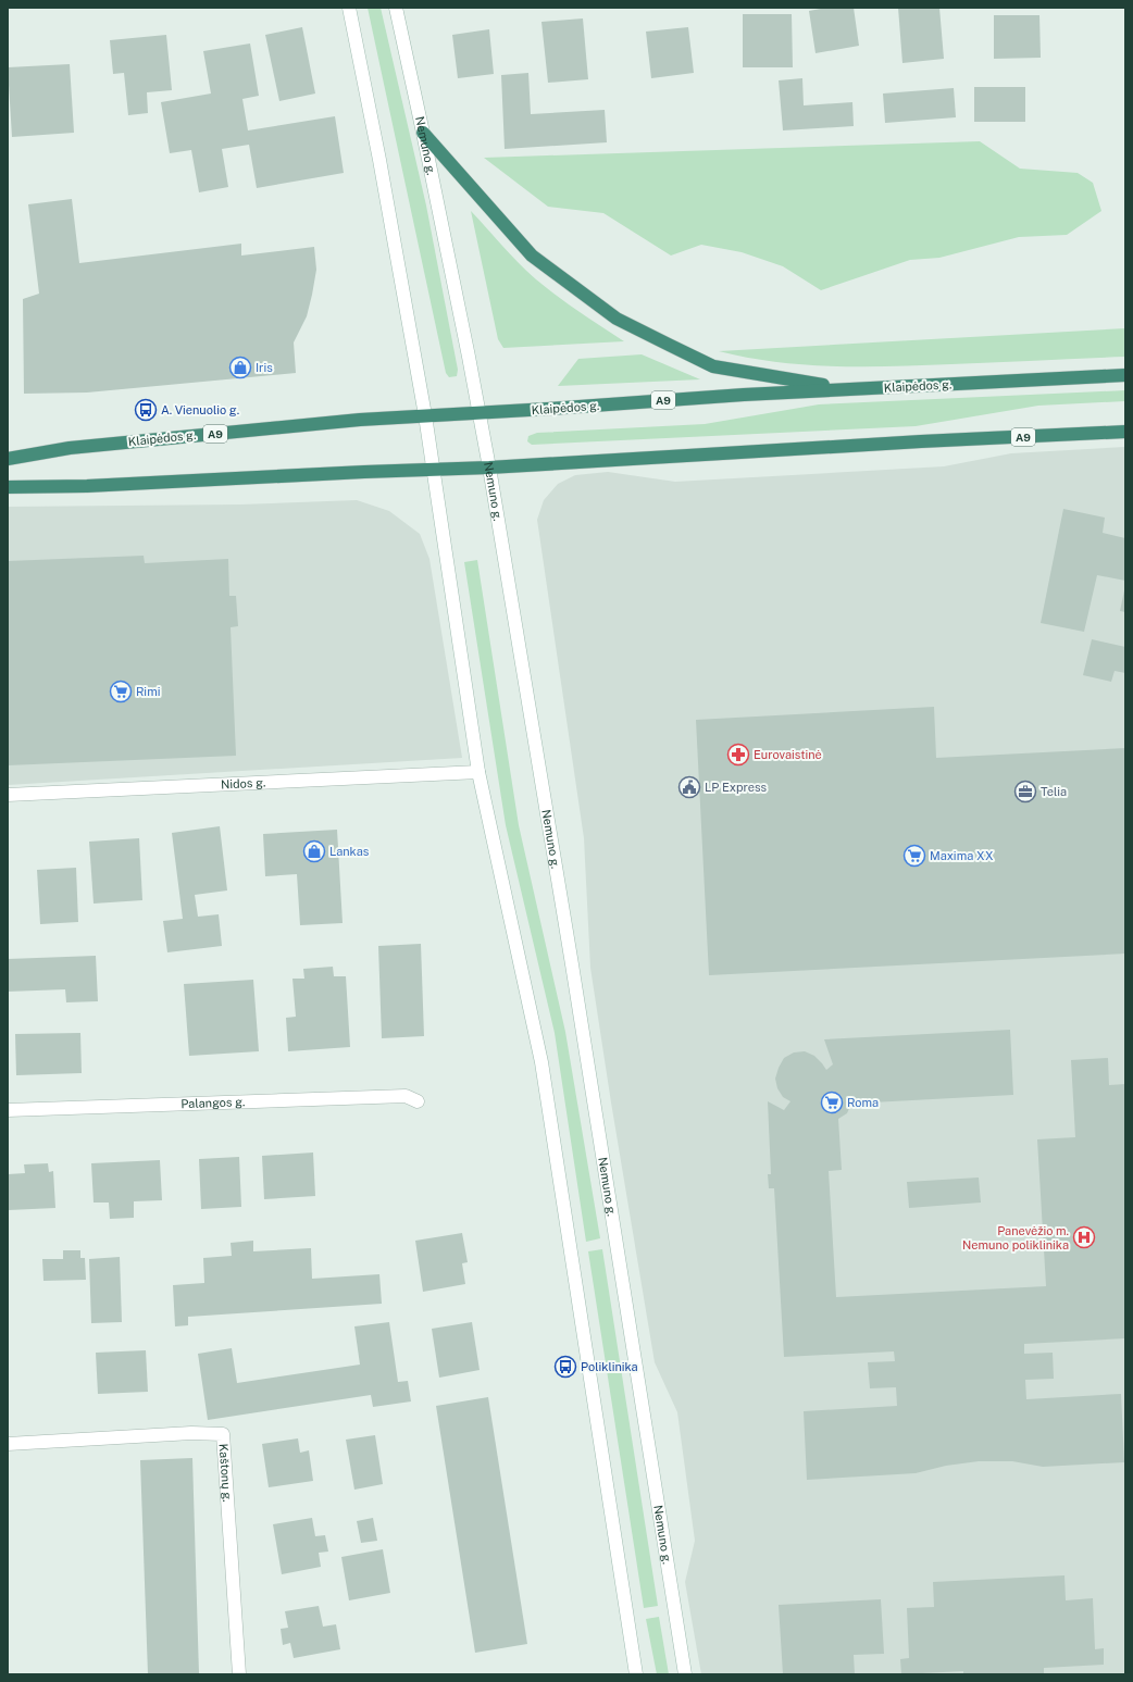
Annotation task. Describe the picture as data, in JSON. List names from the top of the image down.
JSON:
{
  "streets": {
    "highway": ["Klaipėdos g.", "A9"],
    "main road": [
      "Nemuno g.",
      "Nidos g.",
      "Palangos g.",
      "Kaštonų g."
    ]
  },
  "crossings": [
    ["Nemuno g.", "Klaipėdos g."],
    ["Nemuno g.", "A9"]
  ],
  "places": {
    "shop": ["Iris", "Lankas"],
    "bus stop": ["A. Vienuolio g.", "Poliklinika"],
    "supermarket": ["Rimi", "Maxima XX", "Roma"],
    "pharmacy": ["Eurovaistinė"],
    "public building": ["LP Express"],
    "office": ["Telia"],
    "hospital": ["Panevėžio m. Nemuno poliklinika"]
  }
}
